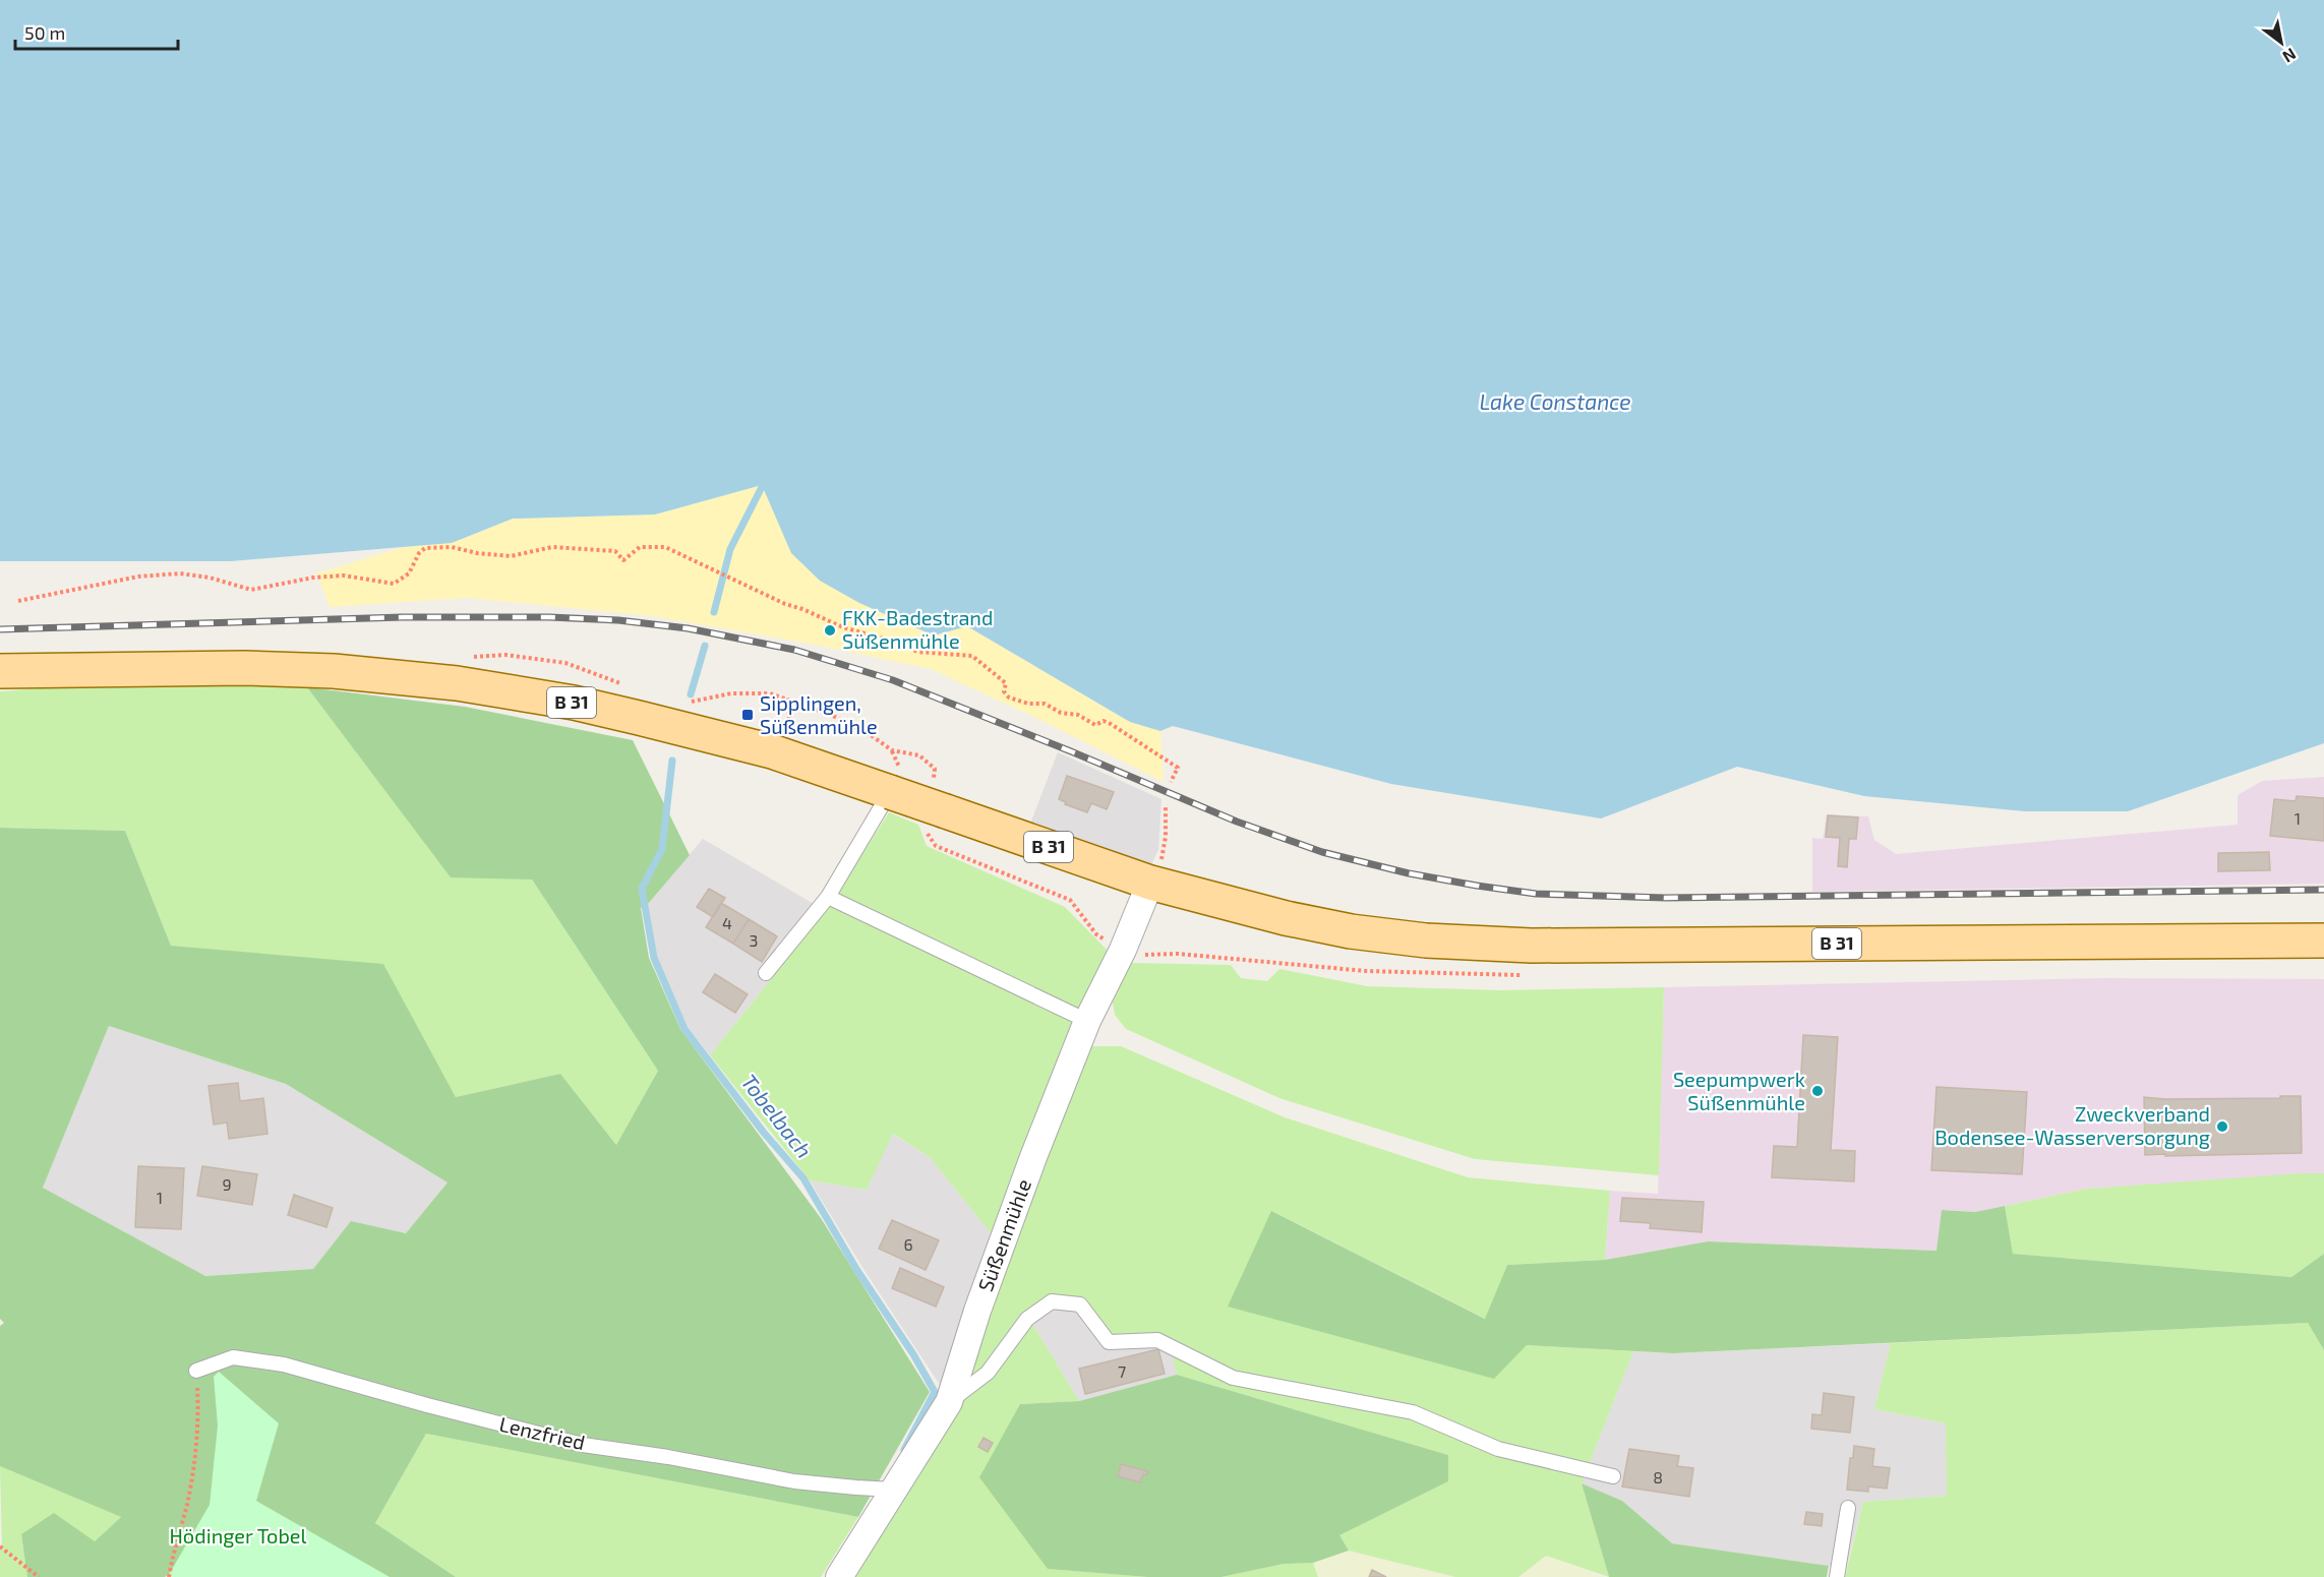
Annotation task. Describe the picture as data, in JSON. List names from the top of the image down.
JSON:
{
  "streets": {
    "main road": ["B 31"],
    "street": ["Süßenmühle"],
    "lane": ["Lenzfried"]
  },
  "crossings": [
    ["B 31", "Süßenmühle"],
    ["Süßenmühle", "Lenzfried"]
  ],
  "water": ["Lake Constance", "Tobelbach"],
  "parks": ["Hödinger Tobel"],
  "places": {
    "other": ["FKK-Badestrand Süßenmühle", "Seepumpwerk Süßenmühle", "Zweckverband Bodensee-Wasserversorgung"],
    "transit": ["Sipplingen, Süßenmühle"]
  },
  "house_numbers": [
    "1",
    "4",
    "3",
    "9",
    "1",
    "6",
    "7",
    "8"
  ],
  "scale_bar": "50 m",
  "north": "bottom right"
}
